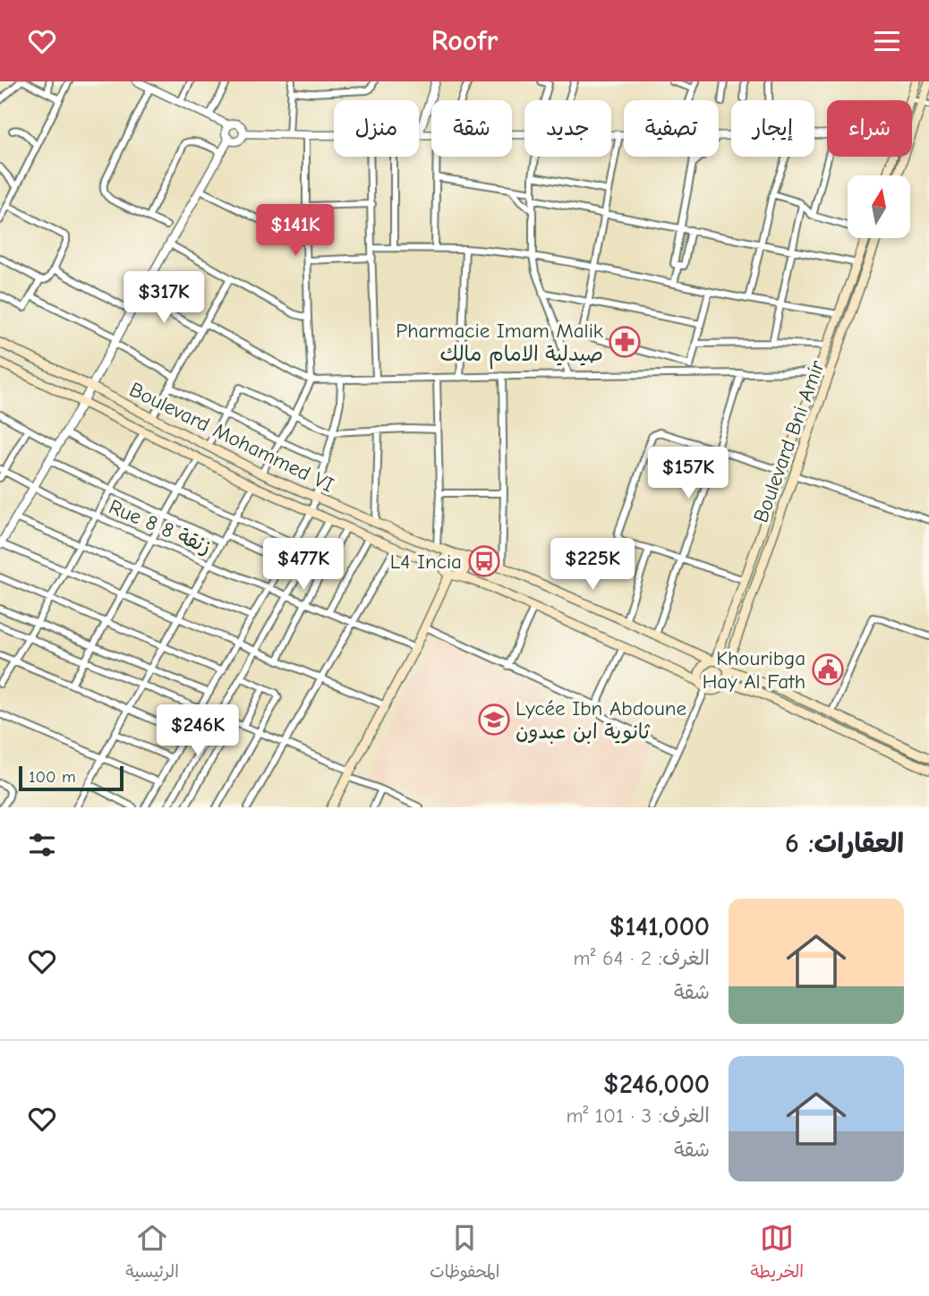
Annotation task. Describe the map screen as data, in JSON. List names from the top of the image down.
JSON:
{
  "streets": {
    "main road": ["Boulevard Mohammed VI", "Boulevard Bni Amir"],
    "street": ["Rue 8 8 زنقة"]
  },
  "crossings": [
    ["Boulevard Mohammed VI", "Boulevard Bni Amir"]
  ],
  "places": {
    "pharmacy": ["Pharmacie Imam Malik صيدلية الامام مالك"],
    "bus stop": ["L4 Incia"],
    "public building": ["Khouribga Hay Al Fath"],
    "school or university": ["Lycée Ibn Abdoune ثانوية ابن عبدون"]
  },
  "scale_bar": "100 m",
  "north": "top",
  "page": {
    "header": "Roofr",
    "chip": [
      "شراء",
      "إيجار",
      "تصفية",
      "جديد",
      "شقة",
      "منزل"
    ],
    "price": [
      "$141K",
      "$317K",
      "$157K",
      "$477K",
      "$225K",
      "$246K"
    ],
    "scale": "100 m",
    "heading": "العقارات: 6",
    "list": [
      {
        "name": "$141,000",
        "note": "الغرف: 2 · 64 m² · شقة"
      },
      {
        "name": "$246,000",
        "note": "الغرف: 3 · 101 m² · شقة"
      }
    ],
    "tabs": ["الخريطة", "المحفوظات", "الرئيسية"]
  }
}
